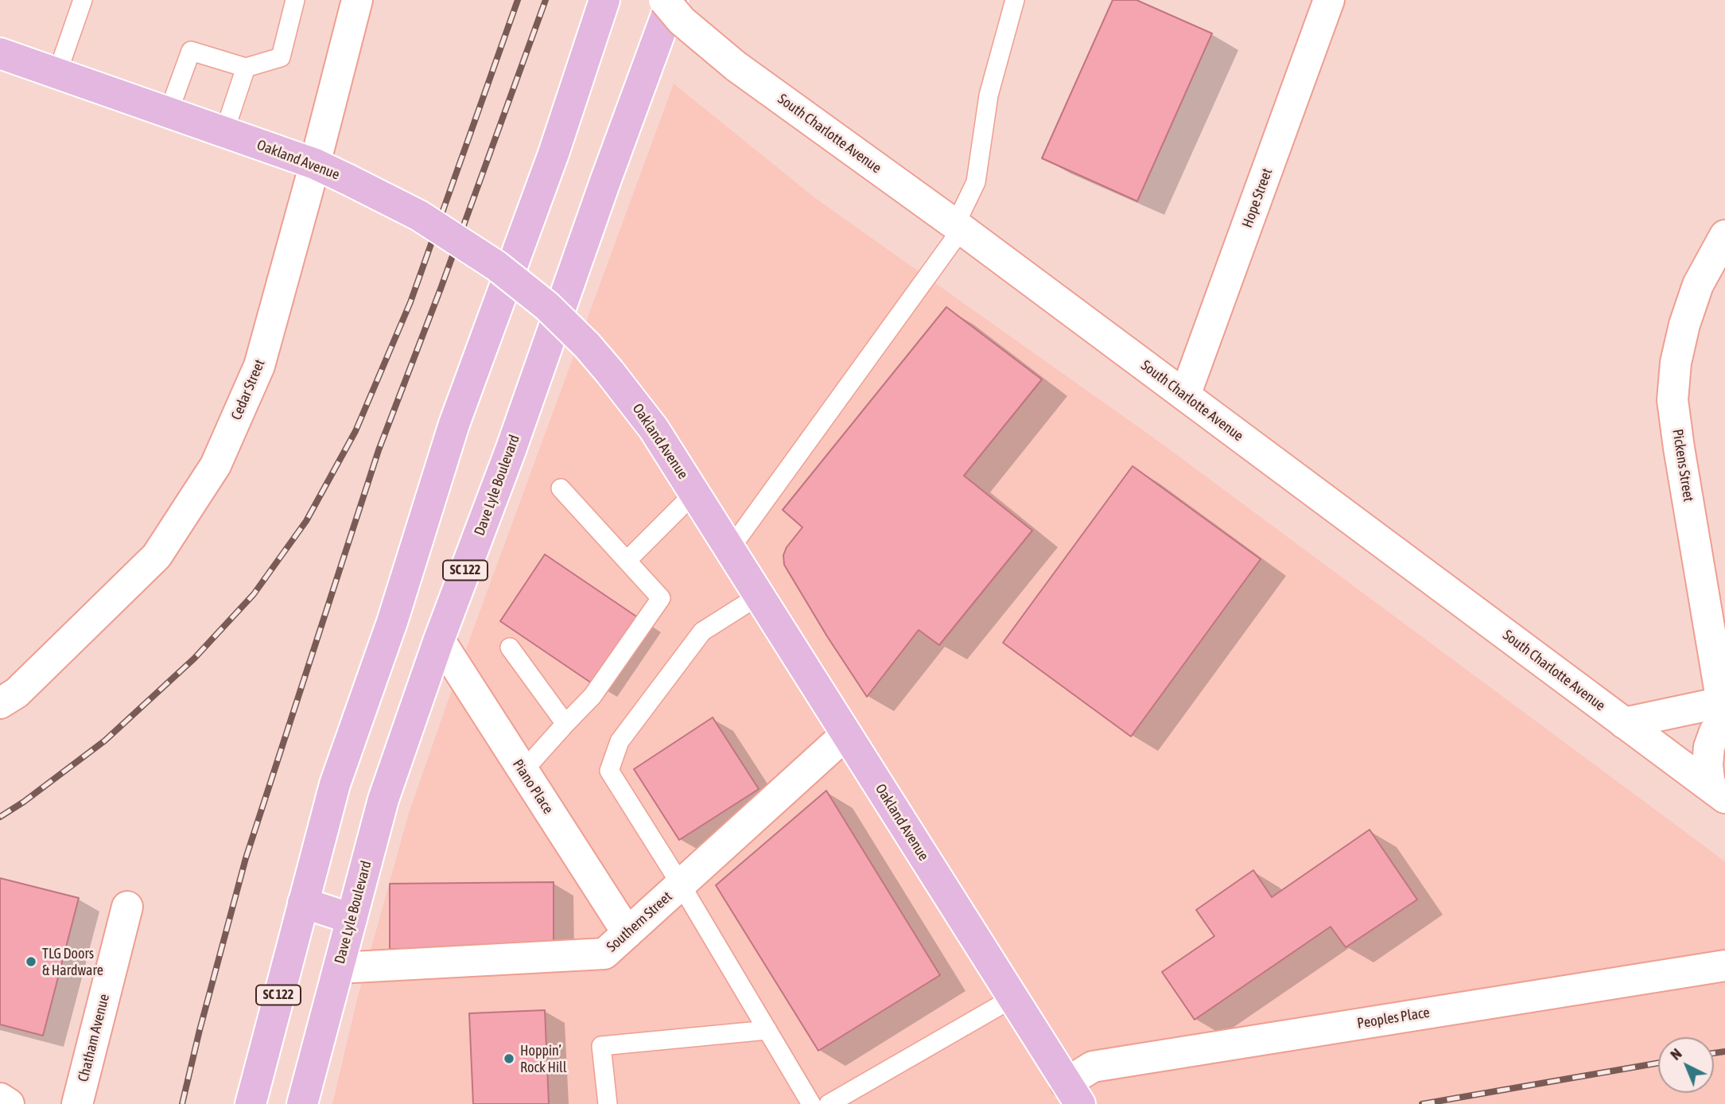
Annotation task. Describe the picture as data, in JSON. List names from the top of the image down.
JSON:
{
  "streets": {
    "main road": ["Oakland Avenue", "Dave Lyle Boulevard", "SC 122"],
    "street": [
      "South Charlotte Avenue",
      "Hope Street",
      "Cedar Street",
      "Pickens Street",
      "Piano Place",
      "Southern Street",
      "Peoples Place",
      "Chatham Avenue"
    ]
  },
  "crossings": [
    ["South Charlotte Avenue", "Hope Street"],
    ["Oakland Avenue", "Cedar Street"],
    ["Oakland Avenue", "Southern Street"],
    ["Oakland Avenue", "Peoples Place"],
    ["Dave Lyle Boulevard", "Piano Place"],
    ["Dave Lyle Boulevard", "Southern Street"],
    ["Piano Place", "Southern Street"]
  ],
  "places": ["TLG Doors & Hardware", "Hoppin’ Rock Hill"],
  "north": "top left"
}
